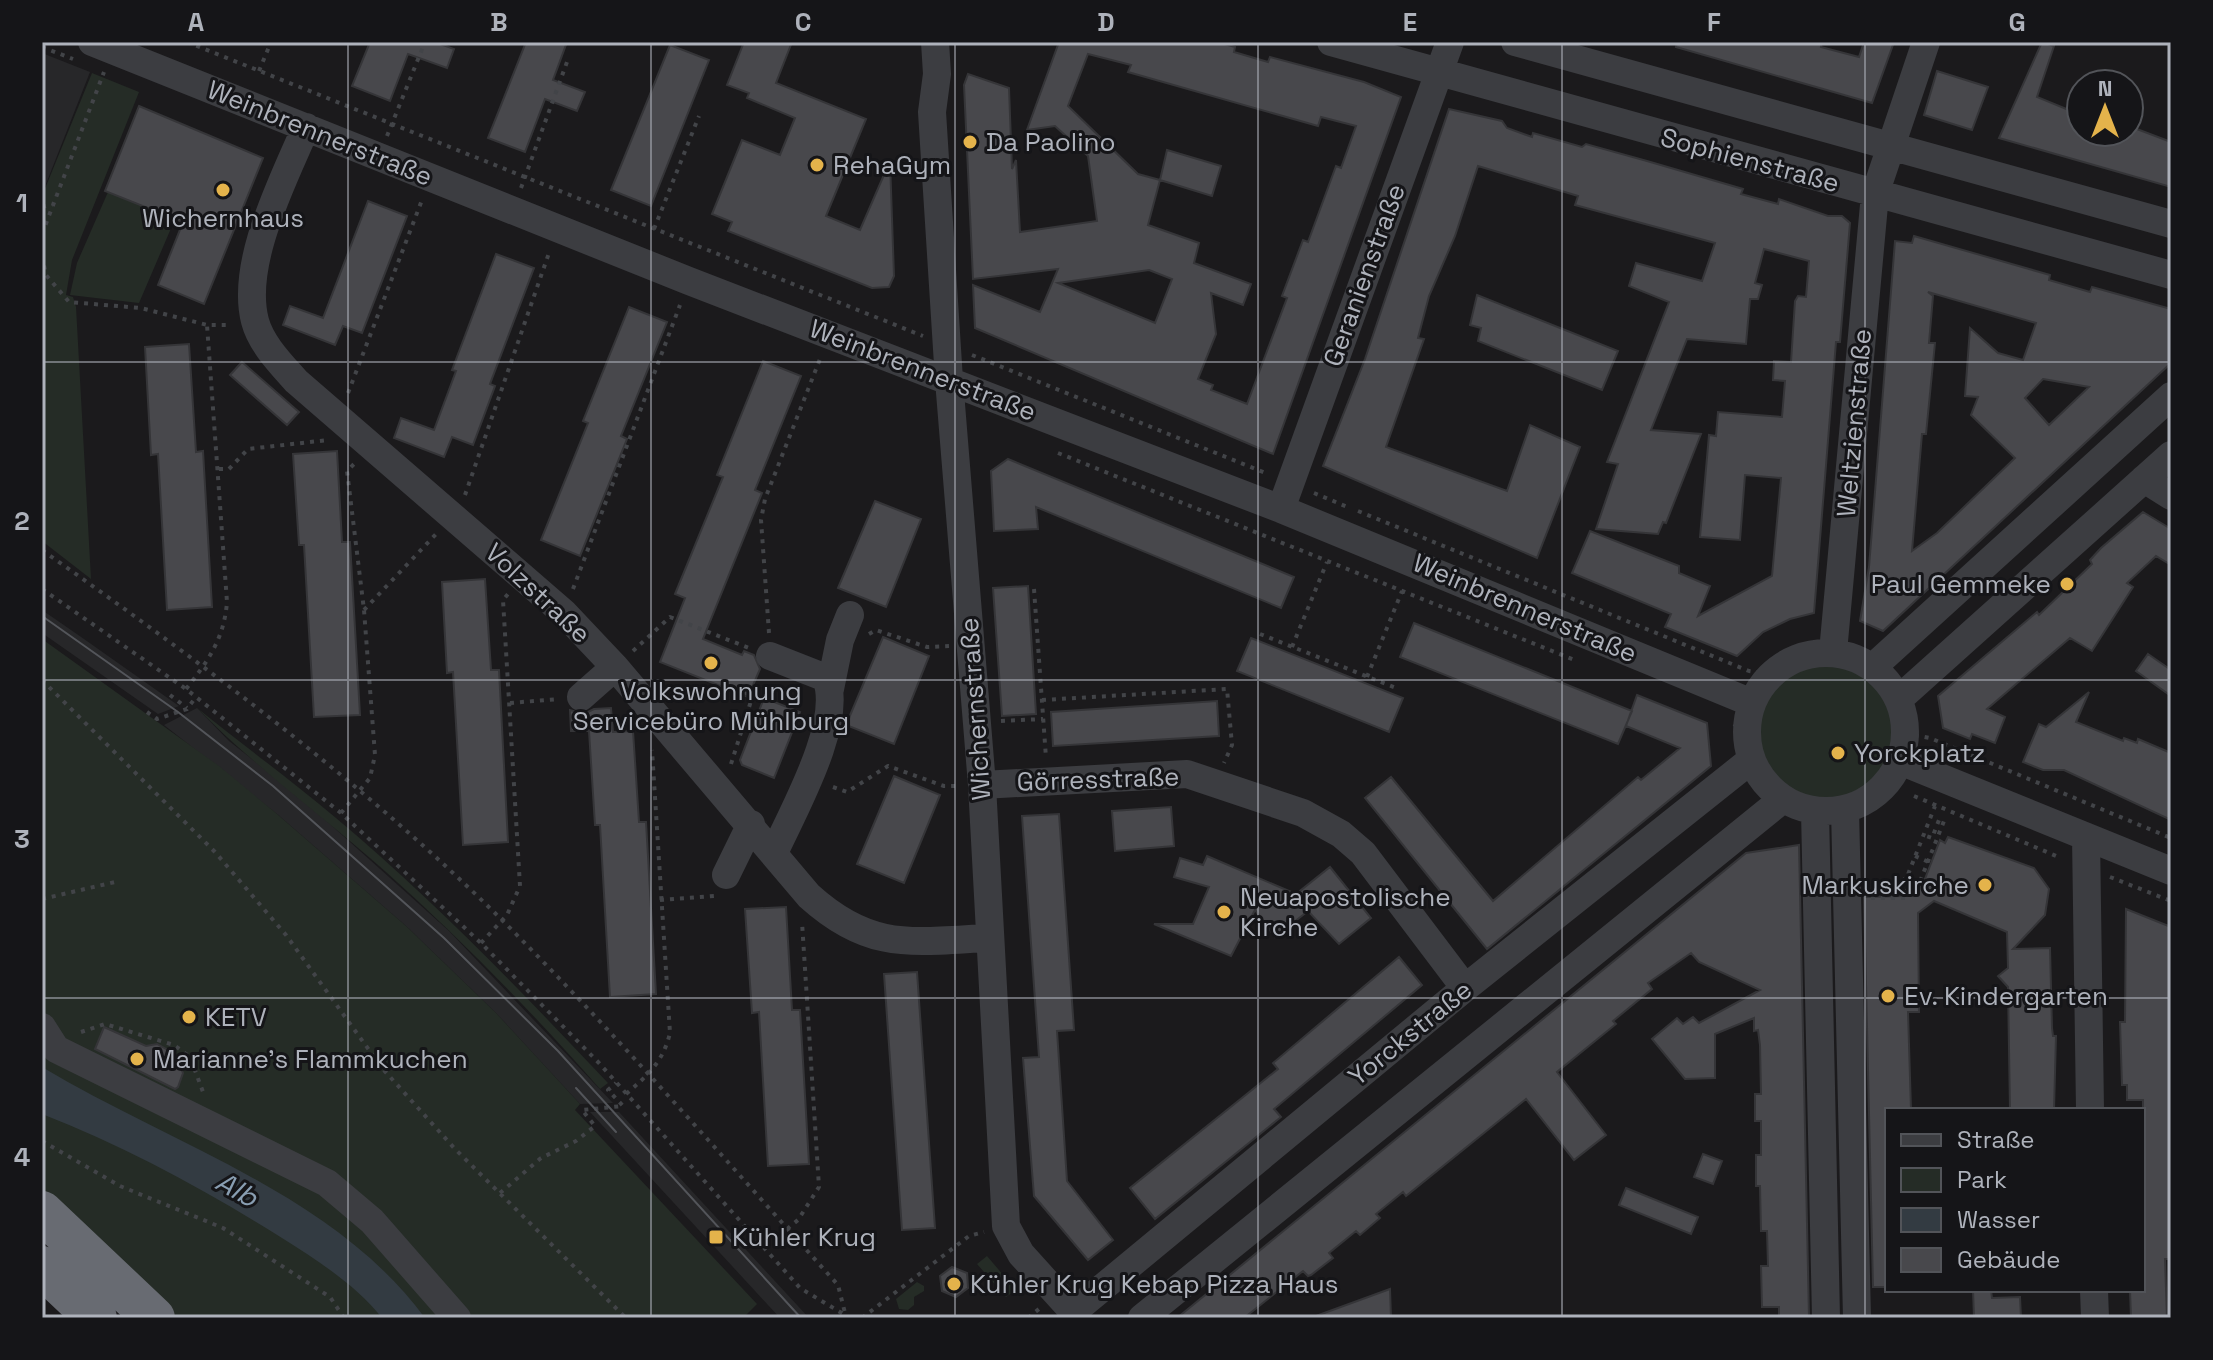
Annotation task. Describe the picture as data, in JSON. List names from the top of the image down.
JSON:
{
  "streets": {
    "street": [
      "Weinbrennerstraße",
      "Sophienstraße",
      "Geranienstraße",
      "Weltzienstraße",
      "Volzstraße",
      "Wichernstraße",
      "Görresstraße",
      "Yorckstraße"
    ]
  },
  "crossings": [
    ["Weinbrennerstraße", "Geranienstraße"],
    ["Weinbrennerstraße", "Weltzienstraße"],
    ["Weinbrennerstraße", "Volzstraße"],
    ["Weinbrennerstraße", "Wichernstraße"],
    ["Weinbrennerstraße", "Yorckstraße"],
    ["Sophienstraße", "Geranienstraße"],
    ["Sophienstraße", "Weltzienstraße"],
    ["Weltzienstraße", "Yorckstraße"],
    ["Volzstraße", "Wichernstraße"],
    ["Wichernstraße", "Görresstraße"],
    ["Wichernstraße", "Yorckstraße"],
    ["Görresstraße", "Yorckstraße"]
  ],
  "water": ["Alb"],
  "places": {
    "other": [
      "Da Paolino",
      "RehaGym",
      "Wichernhaus",
      "Paul Gemmeke",
      "Volkswohnung Servicebüro Mühlburg",
      "Yorckplatz",
      "Markuskirche",
      "Neuapostolische Kirche",
      "Ev. Kindergarten",
      "KETV",
      "Marianne's Flammkuchen",
      "Kühler Krug Kebap Pizza Haus"
    ],
    "transit": ["Kühler Krug"]
  },
  "legend": [
    "Straße",
    "Park",
    "Wasser",
    "Gebäude"
  ],
  "north": "top",
  "grid": {
    "columns": [
      "A",
      "B",
      "C",
      "D",
      "E",
      "F",
      "G"
    ],
    "rows": [
      "1",
      "2",
      "3",
      "4"
    ]
  }
}
